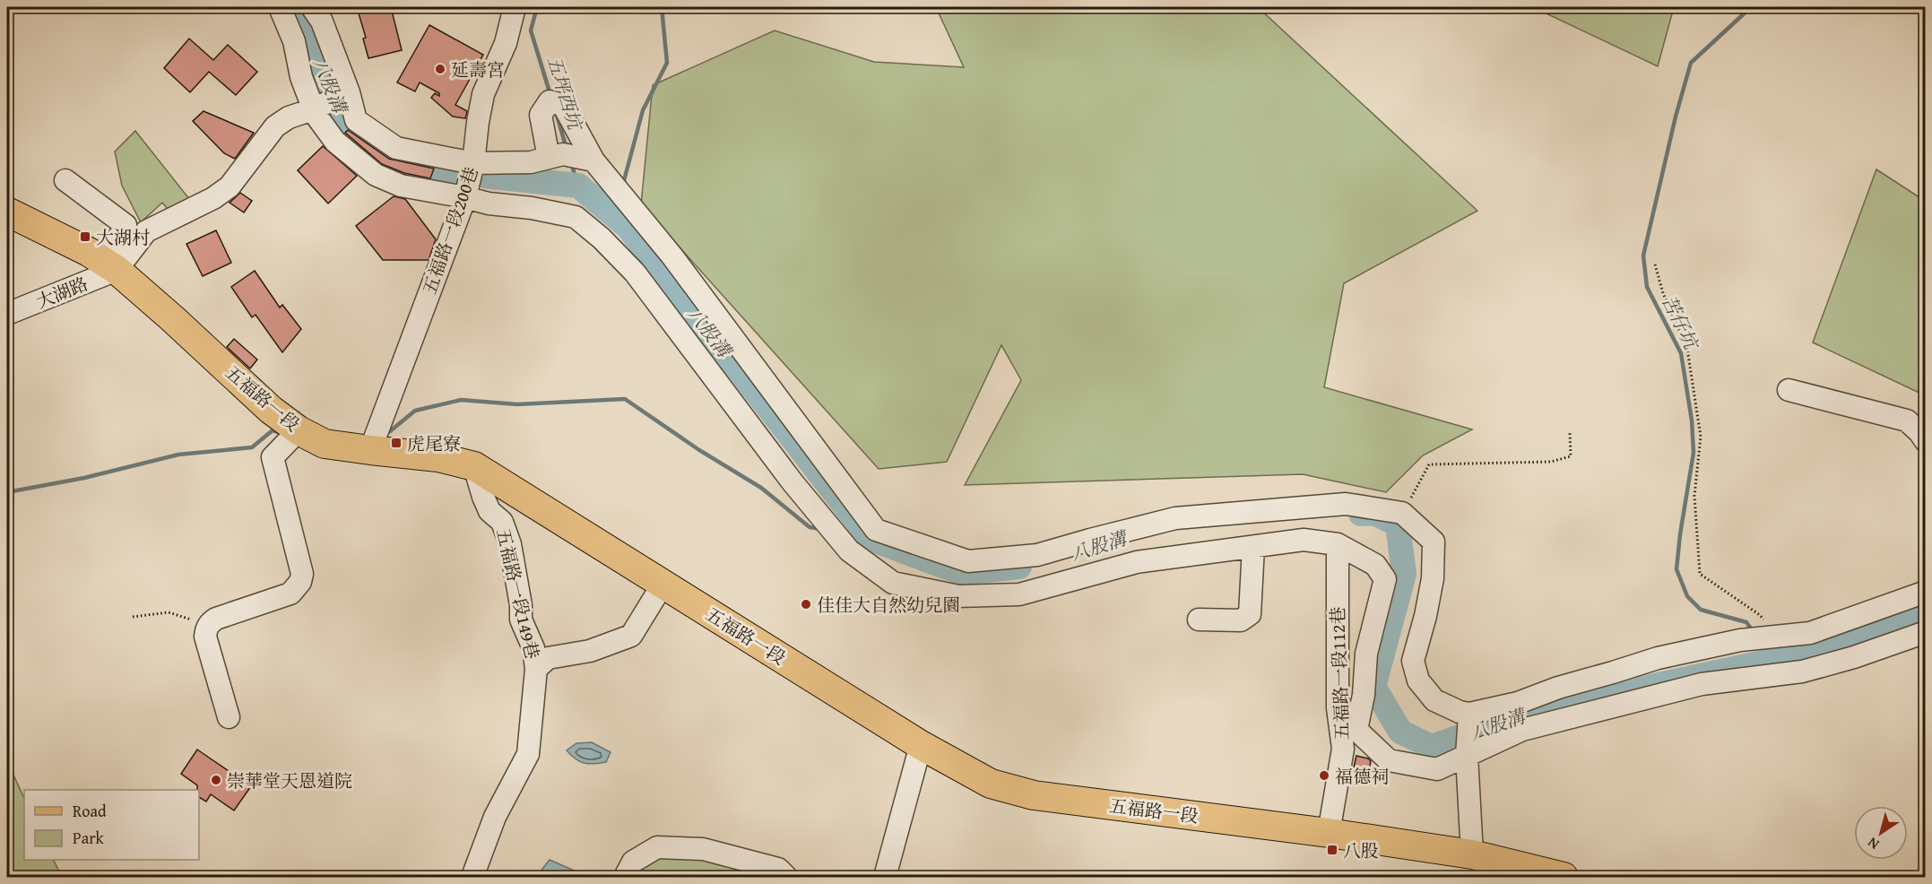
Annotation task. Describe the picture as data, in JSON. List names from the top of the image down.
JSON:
{
  "streets": {
    "main road": ["五福路一段"],
    "street": [
      "五福路一段200巷",
      "大湖路",
      "五福路一段149巷",
      "五福路一段112巷"
    ]
  },
  "crossings": [
    ["五福路一段200巷", "五福路一段"],
    ["大湖路", "五福路一段"],
    ["五福路一段", "五福路一段149巷"],
    ["五福路一段", "五福路一段112巷"]
  ],
  "water": ["八股溝", "五坪西坑", "苦仔坑"],
  "places": {
    "other": [
      "延壽宮",
      "佳佳大自然幼兒園",
      "福德祠",
      "崇華堂天恩道院"
    ],
    "transit": ["大湖村", "虎尾寮", "八股"]
  },
  "legend": ["Road", "Park"],
  "north": "bottom left"
}
